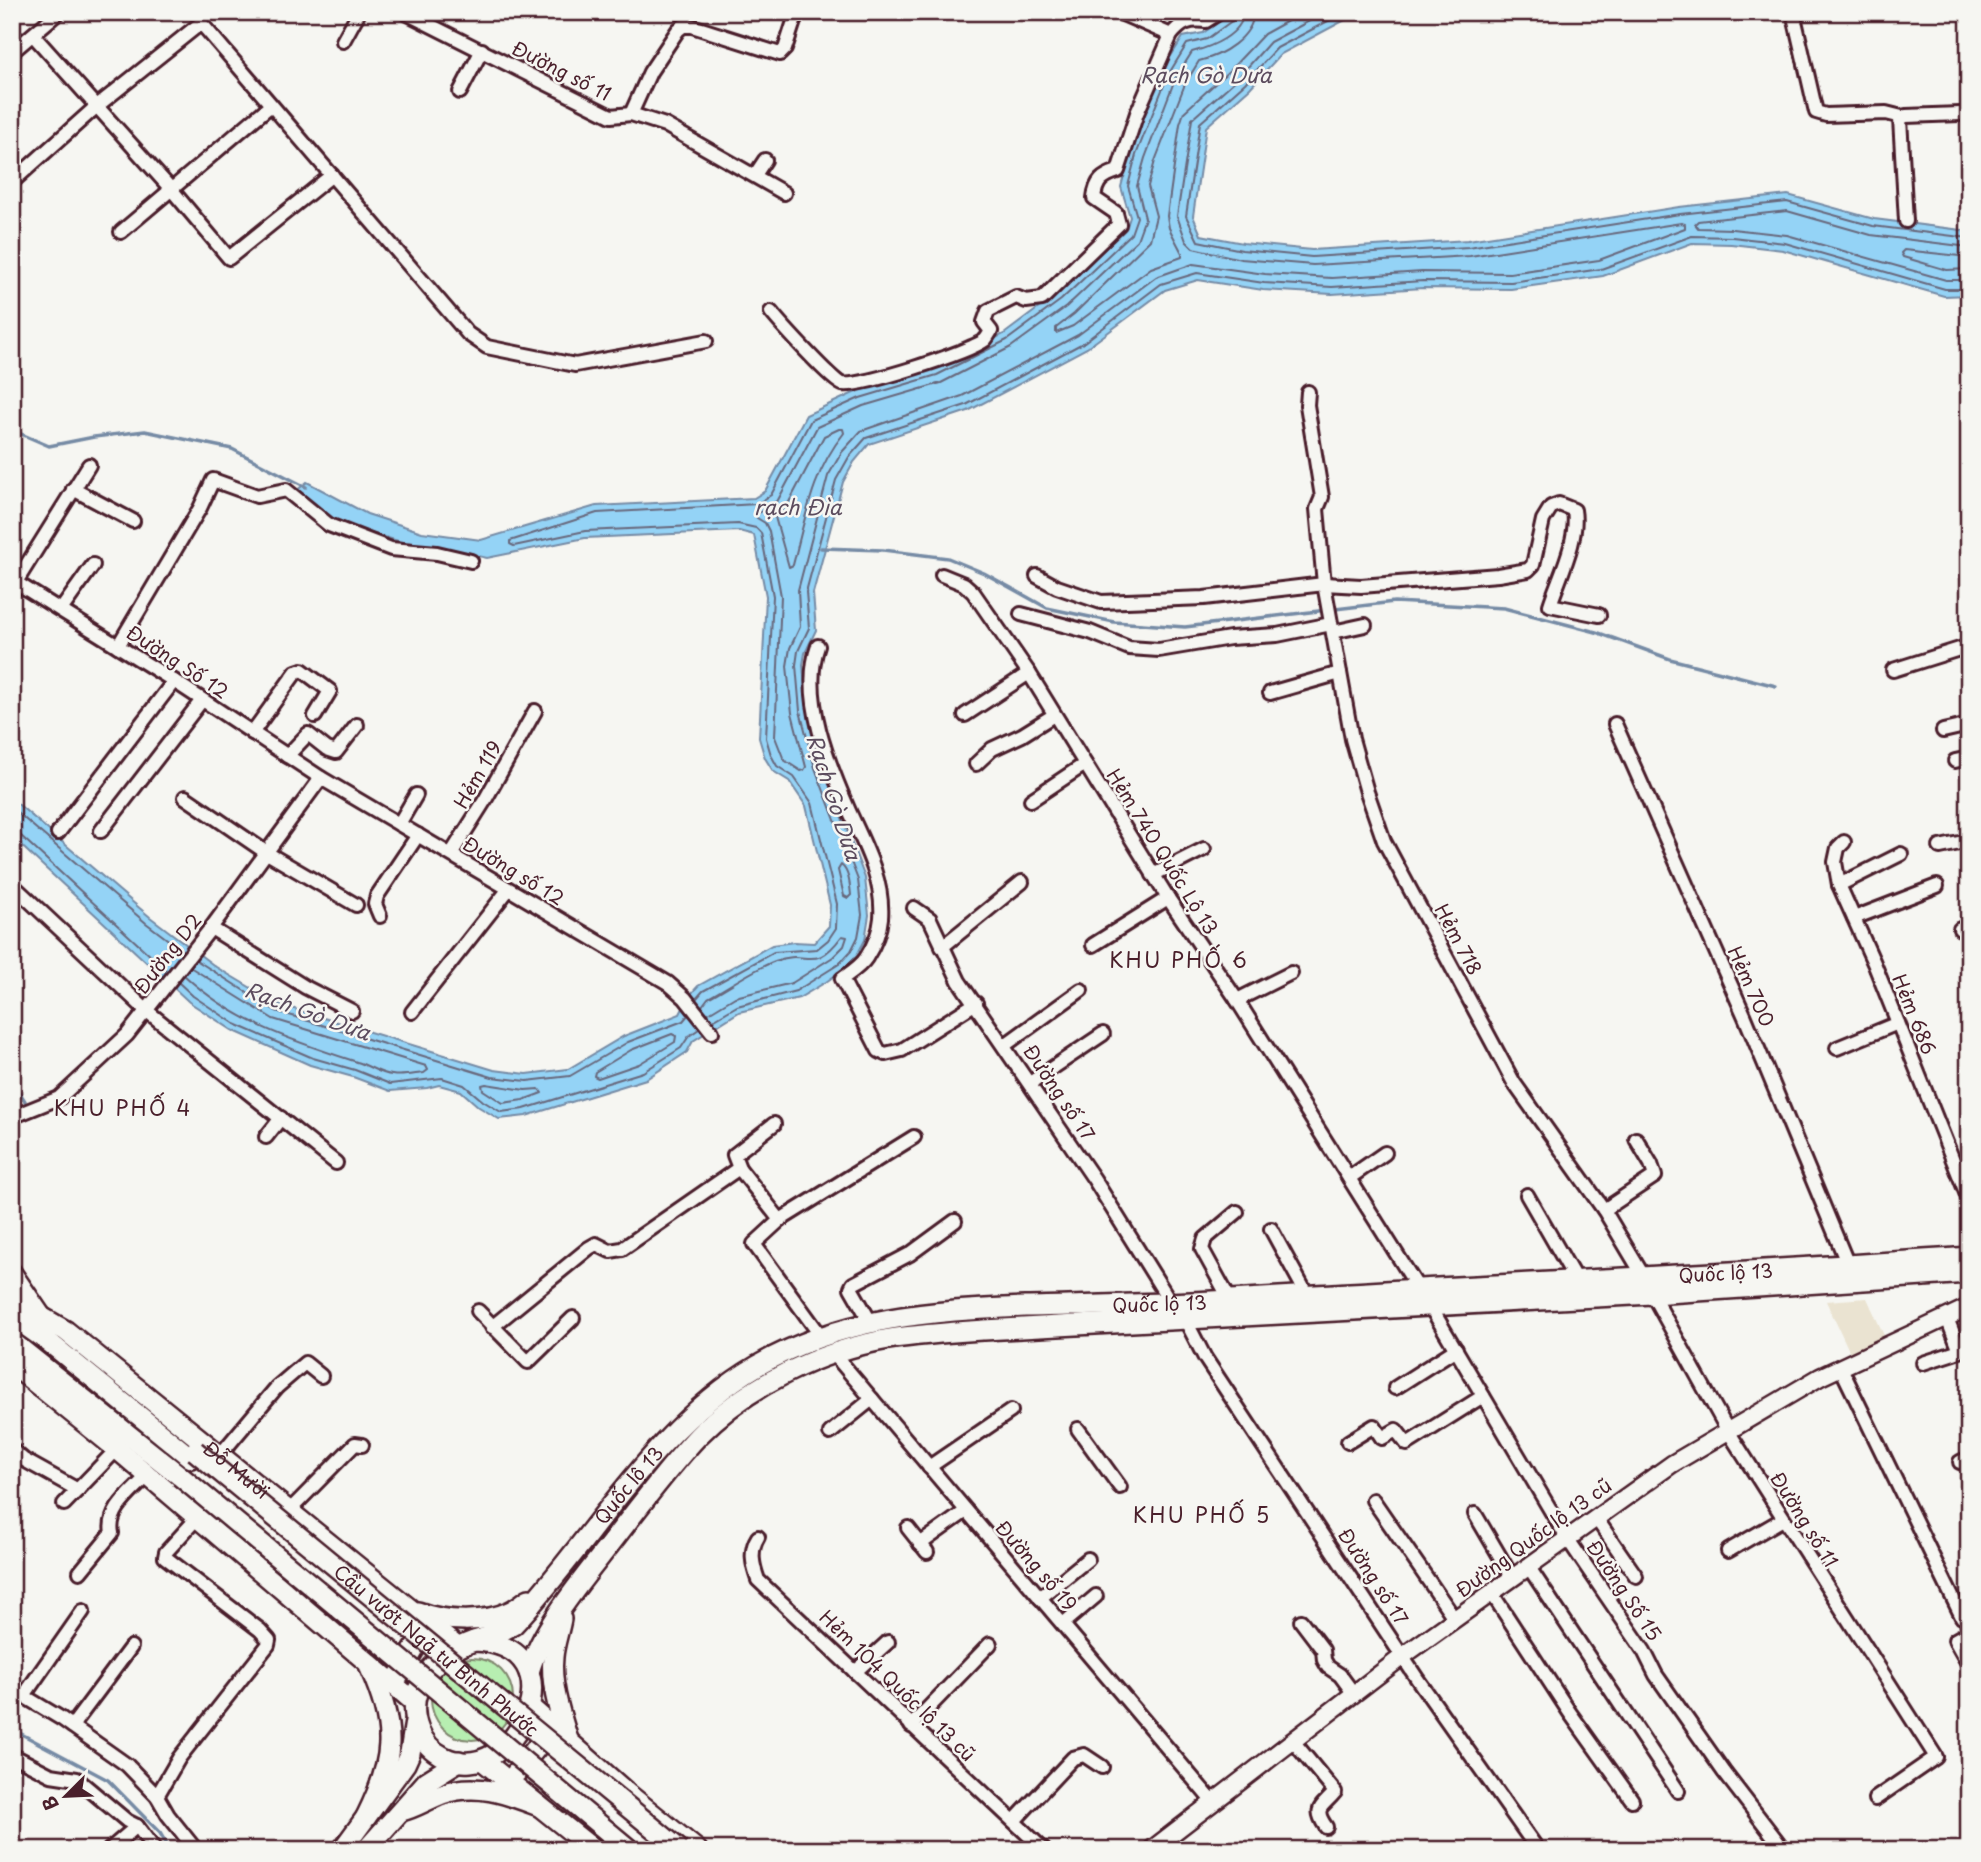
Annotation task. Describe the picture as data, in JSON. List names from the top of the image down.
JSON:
{
  "streets": {
    "highway": ["Quốc lộ 13", "Đỗ Mười", "Cầu vượt Ngã tư Bình Phước"],
    "street": [
      "Đường số 11",
      "Đường Số 12",
      "Hẻm 119",
      "Hẻm 740 Quốc Lộ 13",
      "Đường số 12",
      "Hẻm 718",
      "Đường D2",
      "Hẻm 700",
      "Hẻm 686",
      "Đường số 17",
      "Đường Quốc lộ 13 cũ",
      "Đường số 19",
      "Đường Số 15",
      "Hẻm 104 Quốc lộ 13 cũ"
    ]
  },
  "crossings": [
    ["Đường số 11", "Hẻm 718"],
    ["Đường số 11", "Quốc lộ 13"],
    ["Đường số 11", "Đường Quốc lộ 13 cũ"],
    ["Đường Số 12", "Đường số 12"],
    ["Đường Số 12", "Đường D2"],
    ["Hẻm 119", "Đường số 12"],
    ["Hẻm 740 Quốc Lộ 13", "Quốc lộ 13"],
    ["Đường số 12", "Đường D2"],
    ["Hẻm 718", "Quốc lộ 13"],
    ["Hẻm 700", "Quốc lộ 13"],
    ["Đường số 17", "Quốc lộ 13"],
    ["Đường số 17", "Đường Quốc lộ 13 cũ"],
    ["Quốc lộ 13", "Đỗ Mười"],
    ["Quốc lộ 13", "Đường số 19"],
    ["Quốc lộ 13", "Đường Số 15"],
    ["Đỗ Mười", "Cầu vượt Ngã tư Bình Phước"],
    ["Đường Quốc lộ 13 cũ", "Đường số 19"],
    ["Đường Quốc lộ 13 cũ", "Đường Số 15"]
  ],
  "districts": ["KHU PHỐ 6", "KHU PHỐ 4", "KHU PHỐ 5"],
  "water": ["Rạch Gò Dưa", "rạch Đìa"],
  "north": "bottom left"
}
